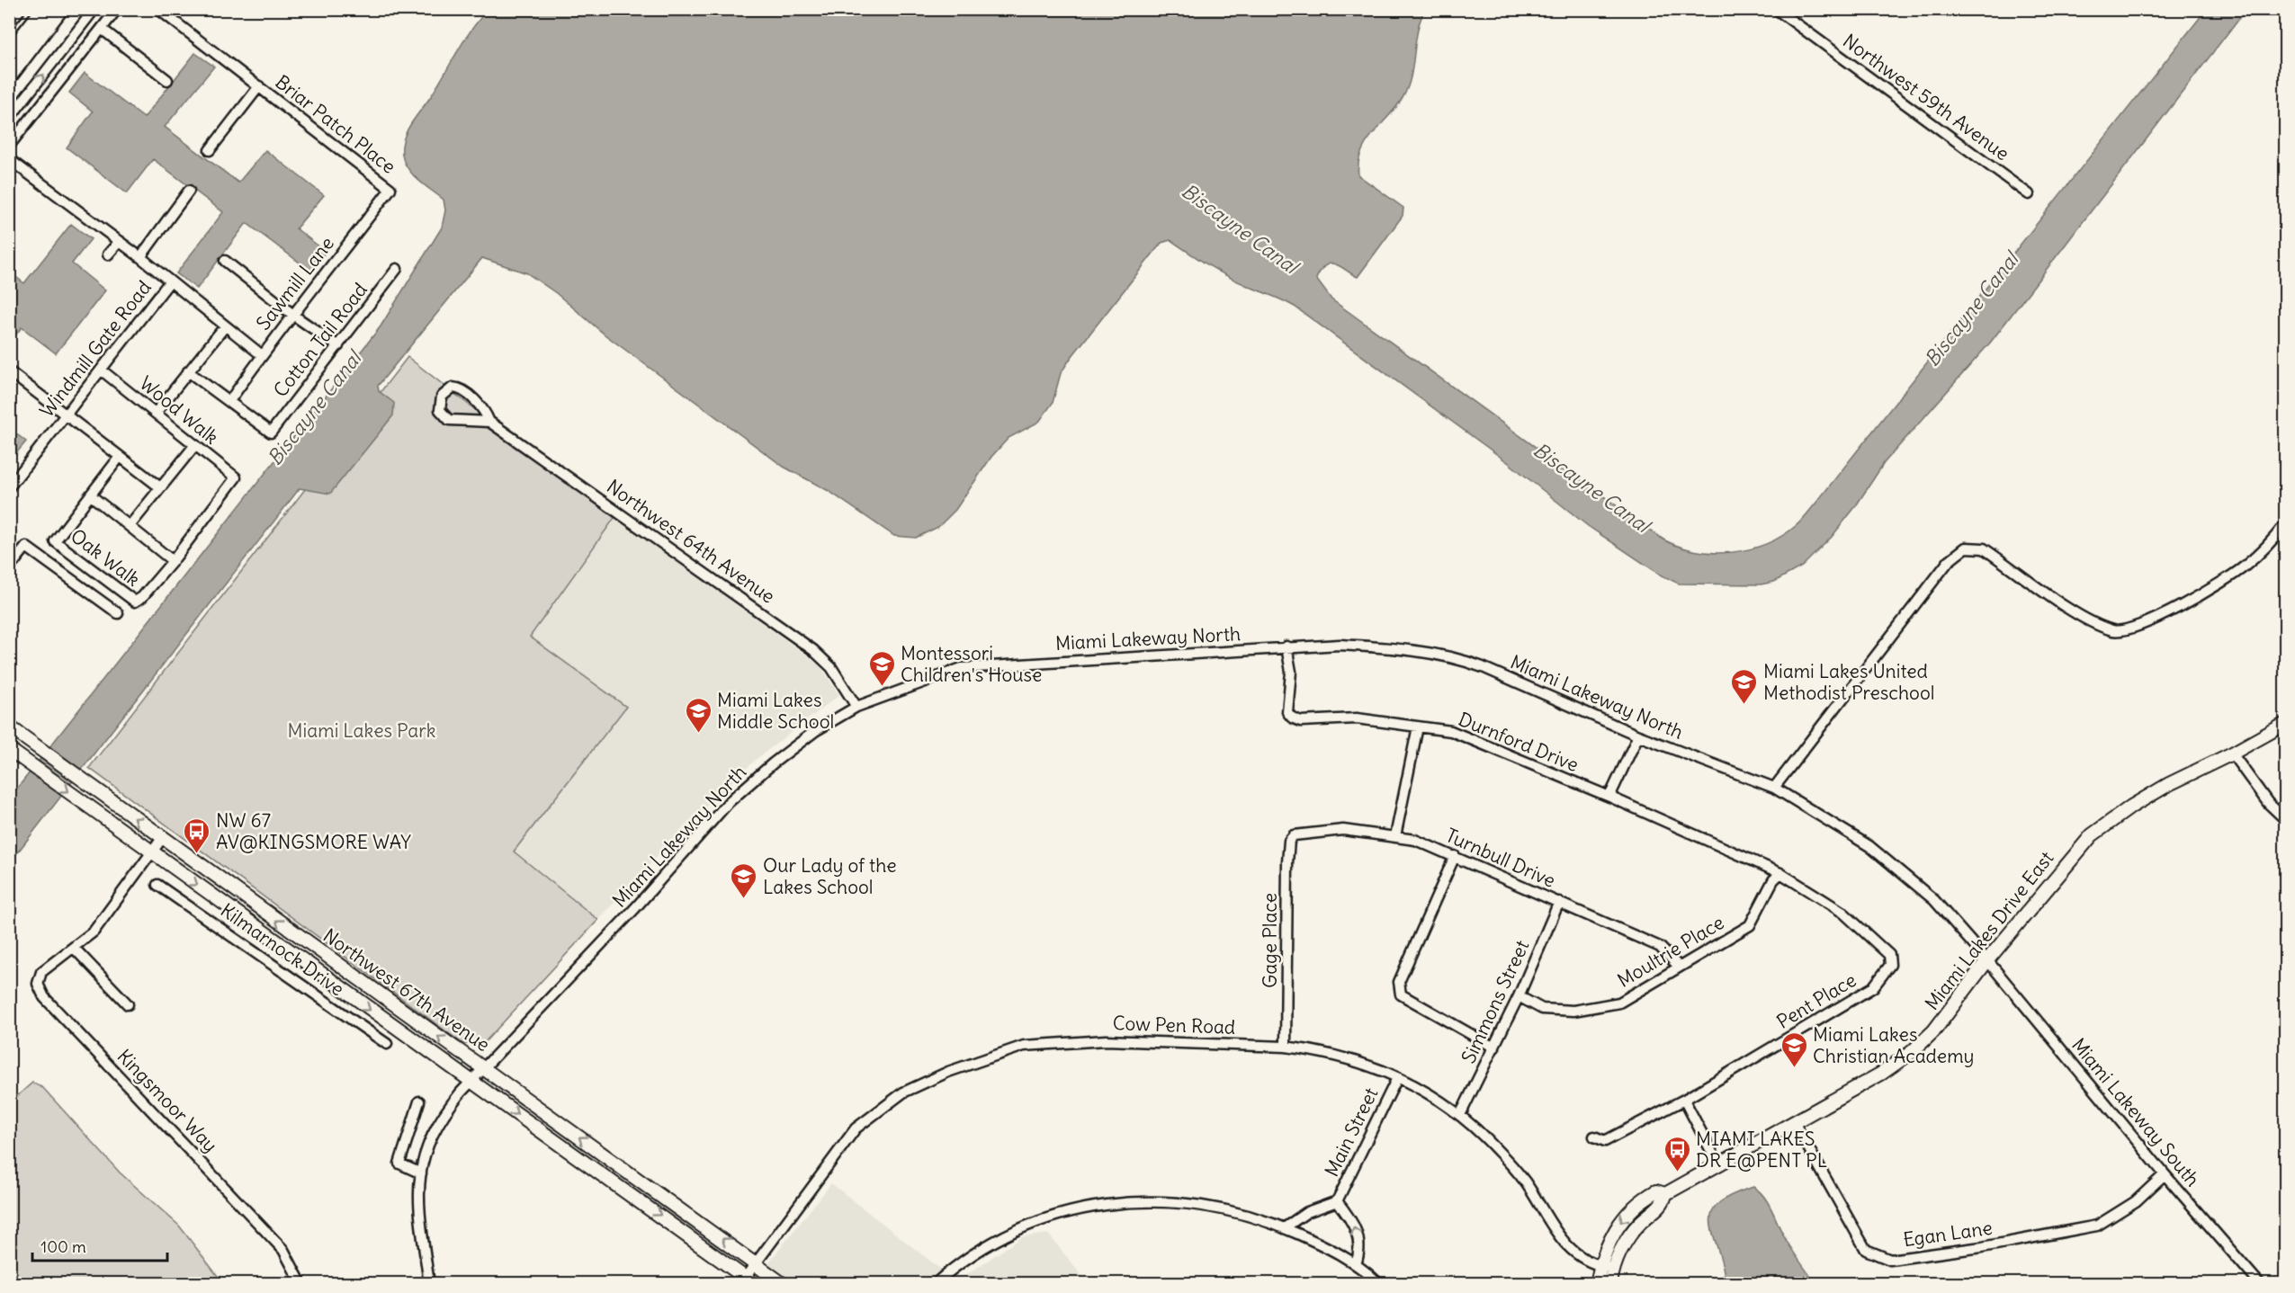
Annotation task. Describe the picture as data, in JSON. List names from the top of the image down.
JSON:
{
  "streets": {
    "main road": ["Miami Lakes Drive East", "Northwest 67th Avenue"],
    "street": [
      "Northwest 59th Avenue",
      "Briar Patch Place",
      "Sawmill Lane",
      "Cotton Tail Road",
      "Windmill Gate Road",
      "Wood Walk",
      "Northwest 64th Avenue",
      "Oak Walk",
      "Miami Lakeway North",
      "Durnford Drive",
      "Turnbull Drive",
      "Gage Place",
      "Kilmarnock Drive",
      "Moultrie Place",
      "Pent Place",
      "Simmons Street",
      "Cow Pen Road",
      "Kingsmoor Way",
      "Miami Lakeway South",
      "Main Street",
      "Egan Lane"
    ]
  },
  "crossings": [
    ["Briar Patch Place", "Sawmill Lane"],
    ["Sawmill Lane", "Cotton Tail Road"],
    ["Windmill Gate Road", "Wood Walk"],
    ["Wood Walk", "Oak Walk"],
    ["Northwest 64th Avenue", "Miami Lakeway North"],
    ["Miami Lakeway North", "Durnford Drive"],
    ["Miami Lakeway North", "Miami Lakes Drive East"],
    ["Miami Lakeway North", "Northwest 67th Avenue"],
    ["Miami Lakeway North", "Miami Lakeway South"],
    ["Durnford Drive", "Moultrie Place"],
    ["Durnford Drive", "Pent Place"],
    ["Turnbull Drive", "Gage Place"],
    ["Turnbull Drive", "Moultrie Place"],
    ["Turnbull Drive", "Simmons Street"],
    ["Miami Lakes Drive East", "Cow Pen Road"],
    ["Miami Lakes Drive East", "Miami Lakeway South"],
    ["Miami Lakes Drive East", "Egan Lane"],
    ["Gage Place", "Cow Pen Road"],
    ["Moultrie Place", "Pent Place"],
    ["Moultrie Place", "Simmons Street"],
    ["Northwest 67th Avenue", "Cow Pen Road"],
    ["Northwest 67th Avenue", "Kingsmoor Way"],
    ["Simmons Street", "Cow Pen Road"],
    ["Cow Pen Road", "Main Street"],
    ["Miami Lakeway South", "Egan Lane"]
  ],
  "water": ["Biscayne Canal"],
  "parks": ["Miami Lakes Park"],
  "places": {
    "school or university": [
      "Montessori Children's House",
      "Miami Lakes United Methodist Preschool",
      "Miami Lakes Middle School",
      "Our Lady of the Lakes School",
      "Miami Lakes Christian Academy"
    ],
    "bus stop": ["NW 67 AV@KINGSMORE WAY", "MIAMI LAKES DR E@PENT PL"]
  },
  "scale_bar": "100 m"
}
